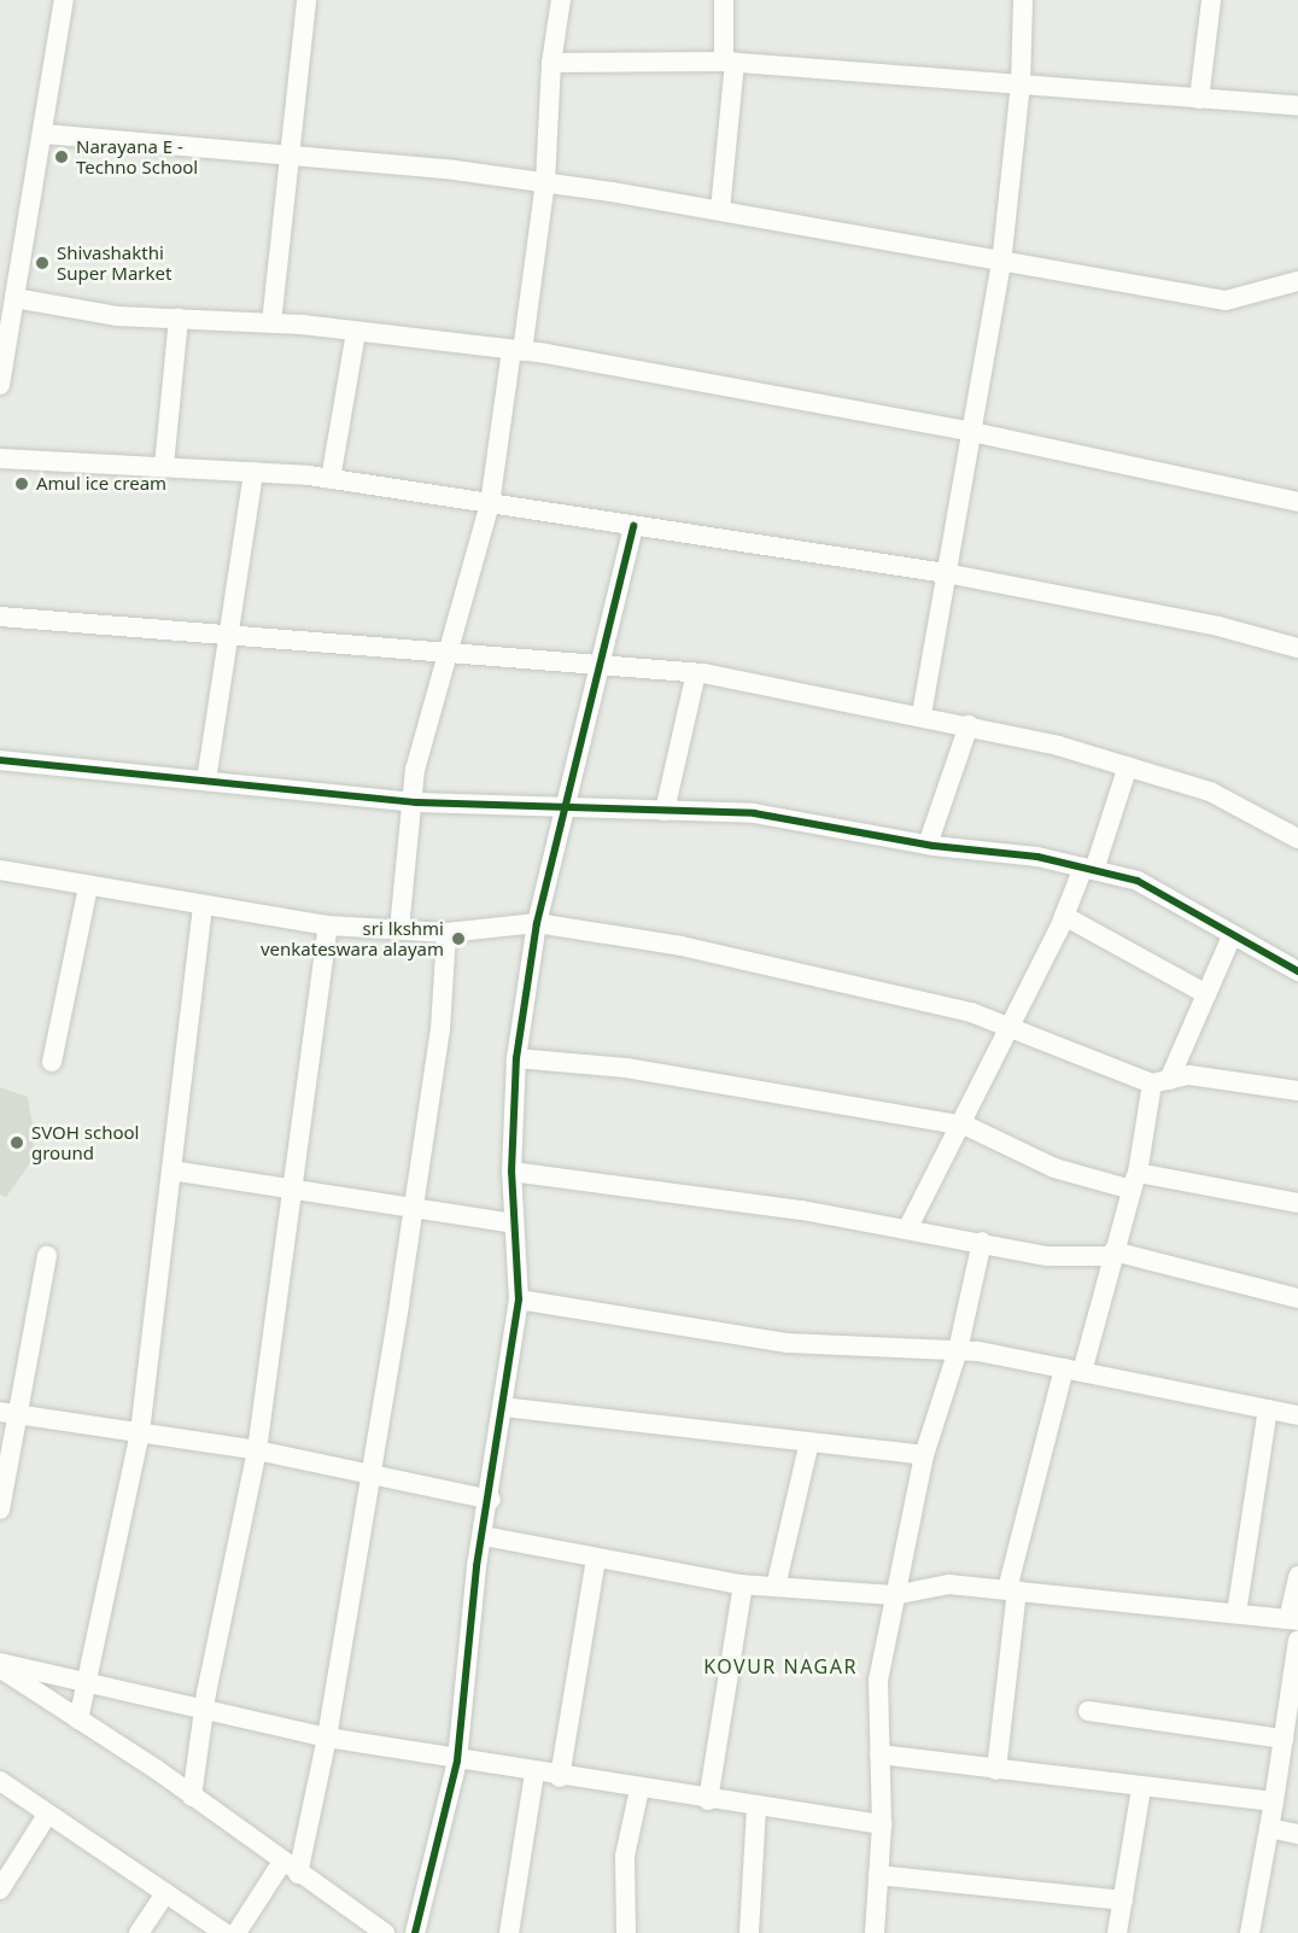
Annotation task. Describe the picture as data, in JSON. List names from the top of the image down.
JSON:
{
  "districts": ["KOVUR NAGAR"],
  "places": [
    "Narayana E - Techno School",
    "Shivashakthi Super Market",
    "Amul ice cream",
    "sri lkshmi venkateswara alayam",
    "SVOH school ground"
  ]
}
